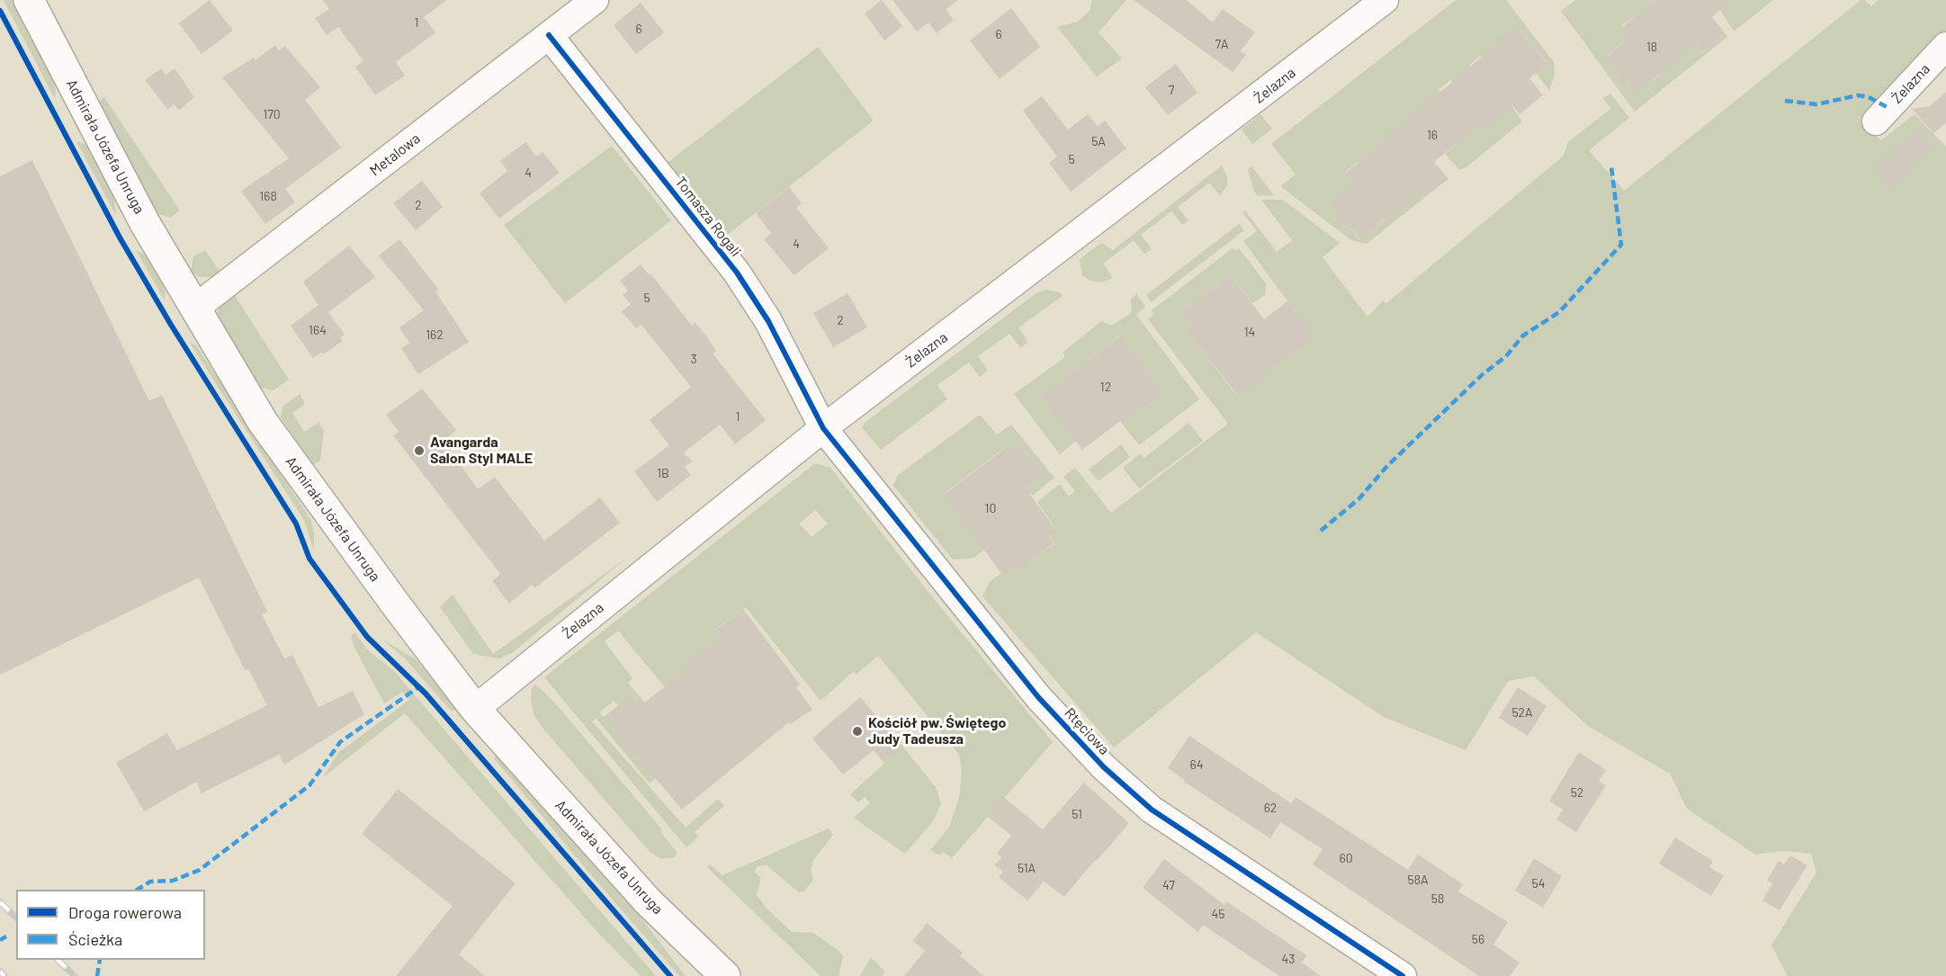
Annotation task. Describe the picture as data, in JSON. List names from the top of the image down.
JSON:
{
  "streets": {
    "street": [
      "Żelazna",
      "Admirała Józefa Unruga",
      "Metalowa",
      "Tomasza Rogali",
      "Rtęciowa"
    ]
  },
  "crossings": [
    ["Żelazna", "Admirała Józefa Unruga"],
    ["Żelazna", "Tomasza Rogali"],
    ["Żelazna", "Rtęciowa"],
    ["Admirała Józefa Unruga", "Metalowa"],
    ["Metalowa", "Tomasza Rogali"],
    ["Tomasza Rogali", "Rtęciowa"]
  ],
  "places": ["Avangarda Salon Styl MALE", "Kościół pw. Świętego Judy Tadeusza"],
  "house_numbers": [
    "1",
    "6",
    "6",
    "7A",
    "18",
    "7",
    "170",
    "16",
    "5A",
    "5",
    "4",
    "168",
    "2",
    "4",
    "5",
    "2",
    "164",
    "14",
    "162",
    "3",
    "12",
    "1",
    "1B",
    "10",
    "52A",
    "64",
    "52",
    "62",
    "51",
    "60",
    "51A",
    "58A",
    "54",
    "47",
    "58",
    "45",
    "56",
    "43"
  ],
  "legend": ["Droga rowerowa", "Ścieżka"]
}
